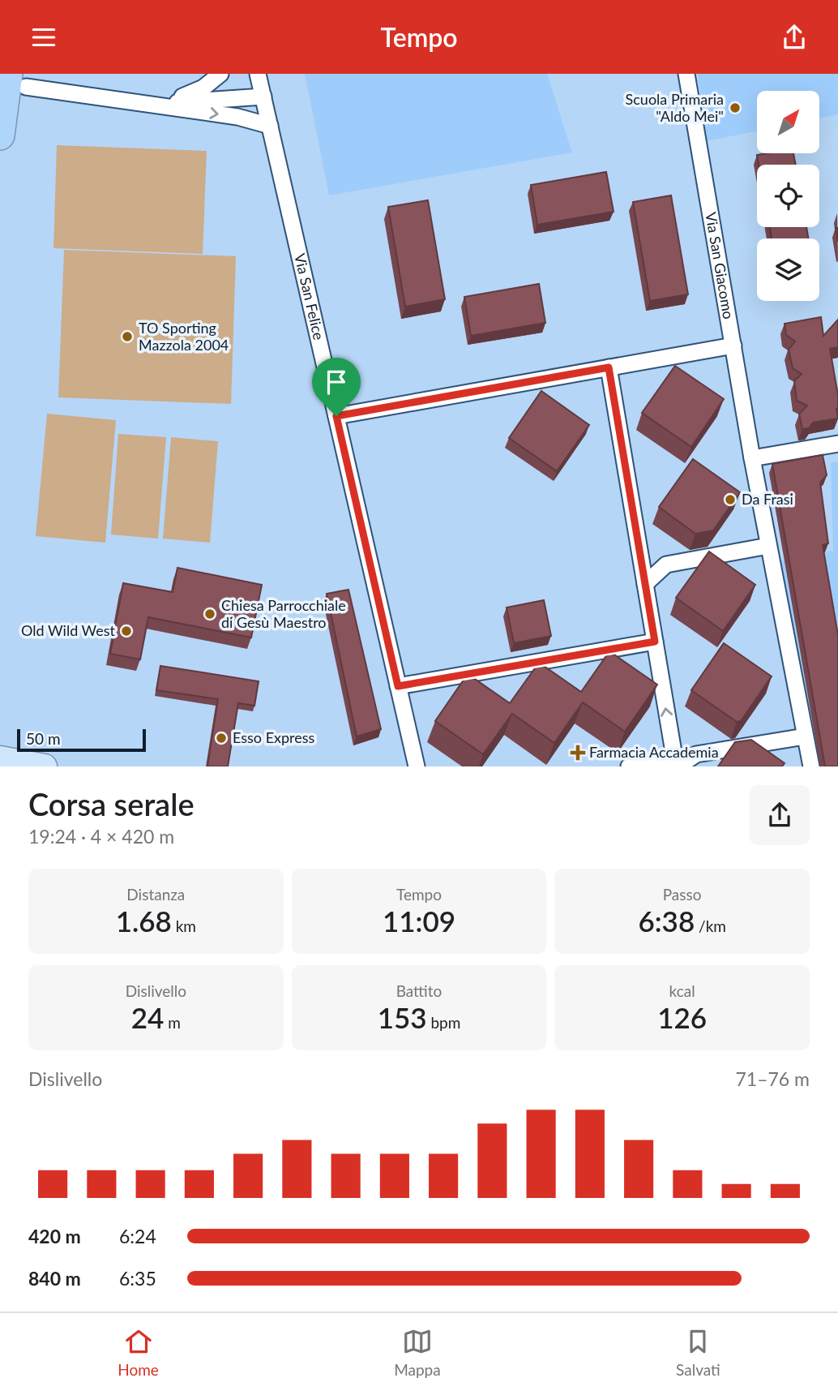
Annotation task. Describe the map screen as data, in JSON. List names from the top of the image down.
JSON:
{
  "streets": {
    "street": ["Via San Giacomo", "Via San Felice"]
  },
  "places": {
    "other": [
      "Scuola Primaria \"Aldo Mei\"",
      "TO Sporting Mazzola 2004",
      "Da Frasi",
      "Chiesa Parrocchiale di Gesù Maestro",
      "Old Wild West",
      "Esso Express"
    ],
    "health": ["Farmacia Accademia"]
  },
  "scale_bar": "50 m",
  "north": "top right",
  "page": {
    "header": "Tempo",
    "scale": "50 m",
    "heading": ["Corsa serale", "19:24 · 4 × 420 m"],
    "stats": [
      ["Distanza", "1.68 km"],
      ["Tempo", "11:09"],
      ["Passo", "6:38 /km"],
      ["Dislivello", "24 m"],
      ["Battito", "153 bpm"],
      ["kcal", "126"]
    ],
    "chart": ["Dislivello", "71–76 m"],
    "list": [
      {
        "name": "420 m",
        "note": "6:24"
      },
      {
        "name": "840 m",
        "note": "6:35"
      }
    ],
    "tabs": ["Home", "Mappa", "Salvati"]
  }
}
